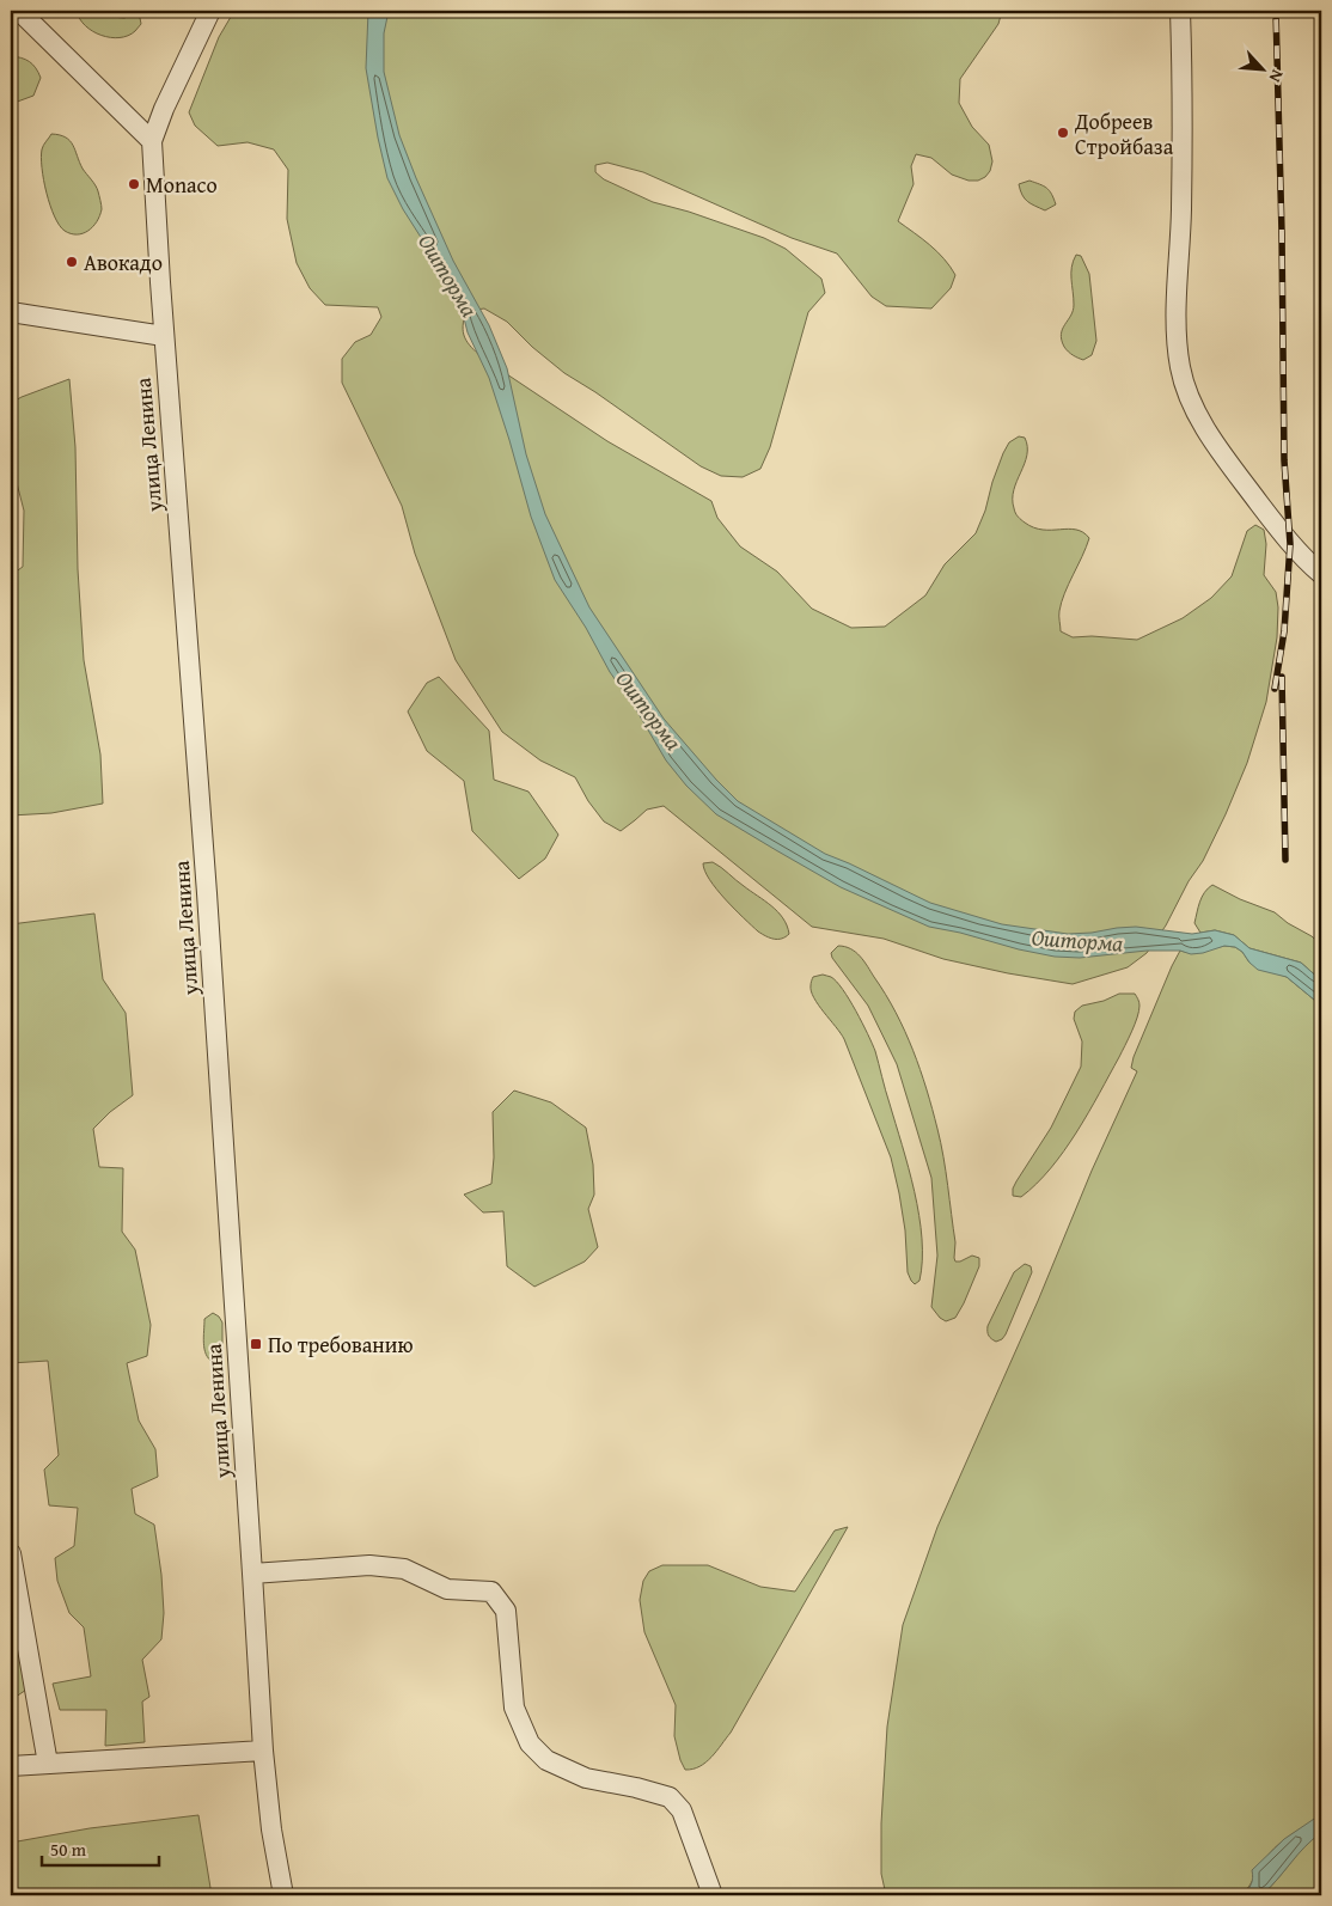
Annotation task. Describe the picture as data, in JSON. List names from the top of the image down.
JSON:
{
  "streets": {
    "street": ["улица Ленина"]
  },
  "water": ["Ошторма"],
  "places": {
    "other": ["Добреев Стройбаза", "Monaco", "Авокадо"],
    "transit": ["По требованию"]
  },
  "scale_bar": "50 m",
  "north": "bottom right"
}
